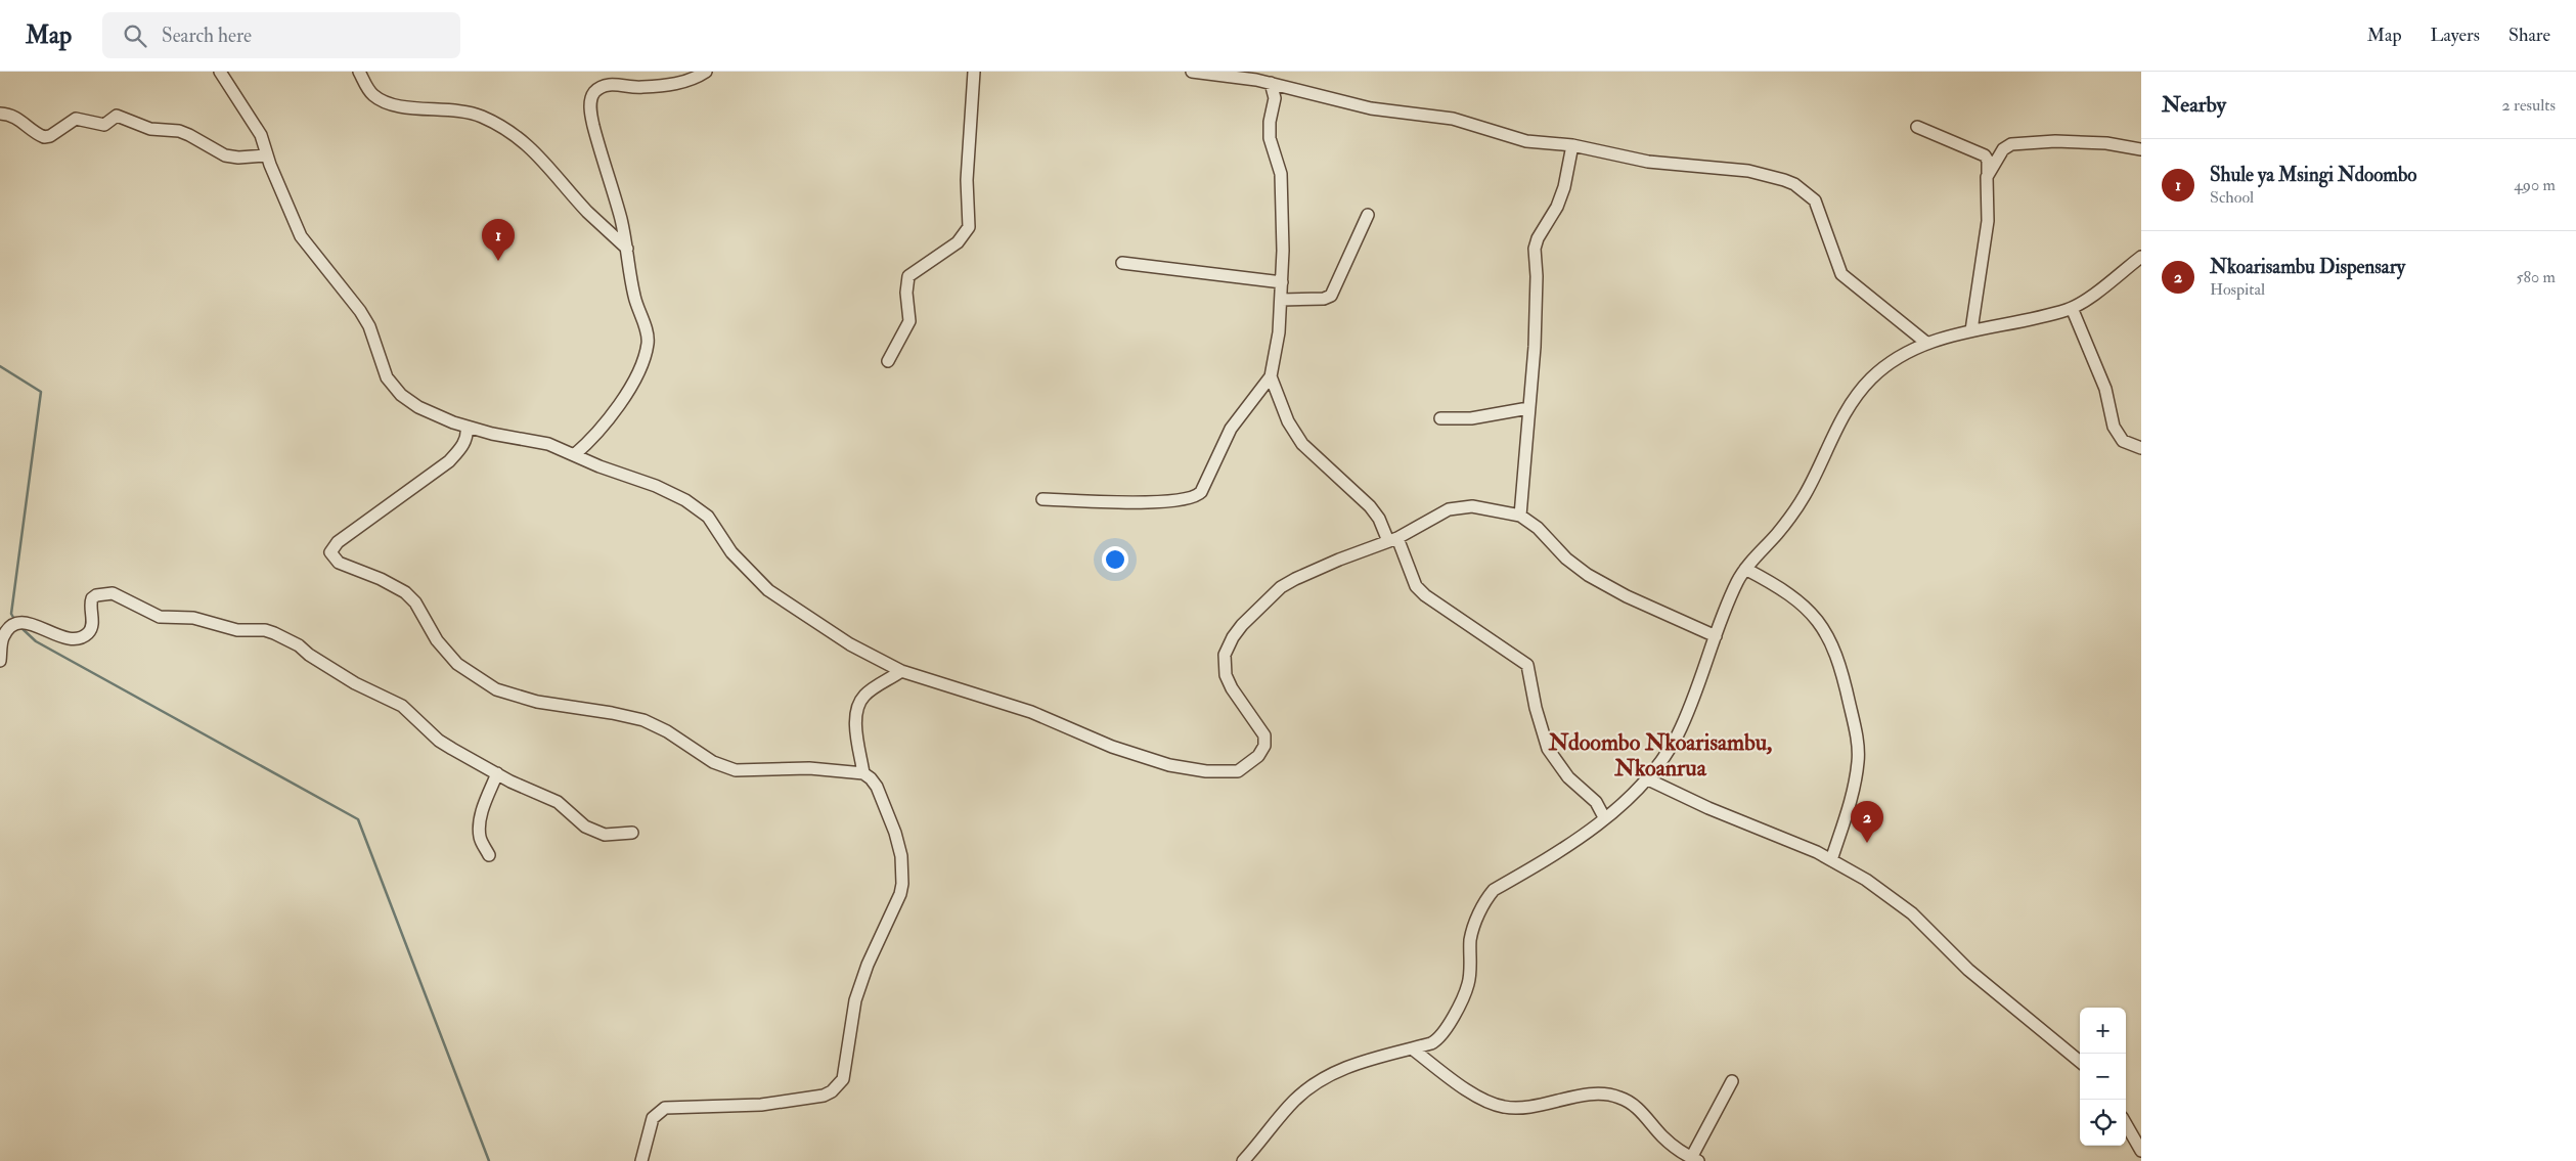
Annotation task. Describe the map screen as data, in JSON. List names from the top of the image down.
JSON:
{
  "districts": ["Ndoombo Nkoarisambu, Nkoanrua"],
  "page": {
    "header": "Map",
    "search": "Search here",
    "nav": ["Map", "Layers", "Share"],
    "heading": ["Nearby", "2 results"],
    "list": [
      {
        "mark": "1",
        "name": "Shule ya Msingi Ndoombo",
        "note": "School",
        "value": "490 m"
      },
      {
        "mark": "2",
        "name": "Nkoarisambu Dispensary",
        "note": "Hospital",
        "value": "580 m"
      }
    ],
    "pins": ["1", "2"],
    "map_buttons": ["+", "−"]
  }
}
